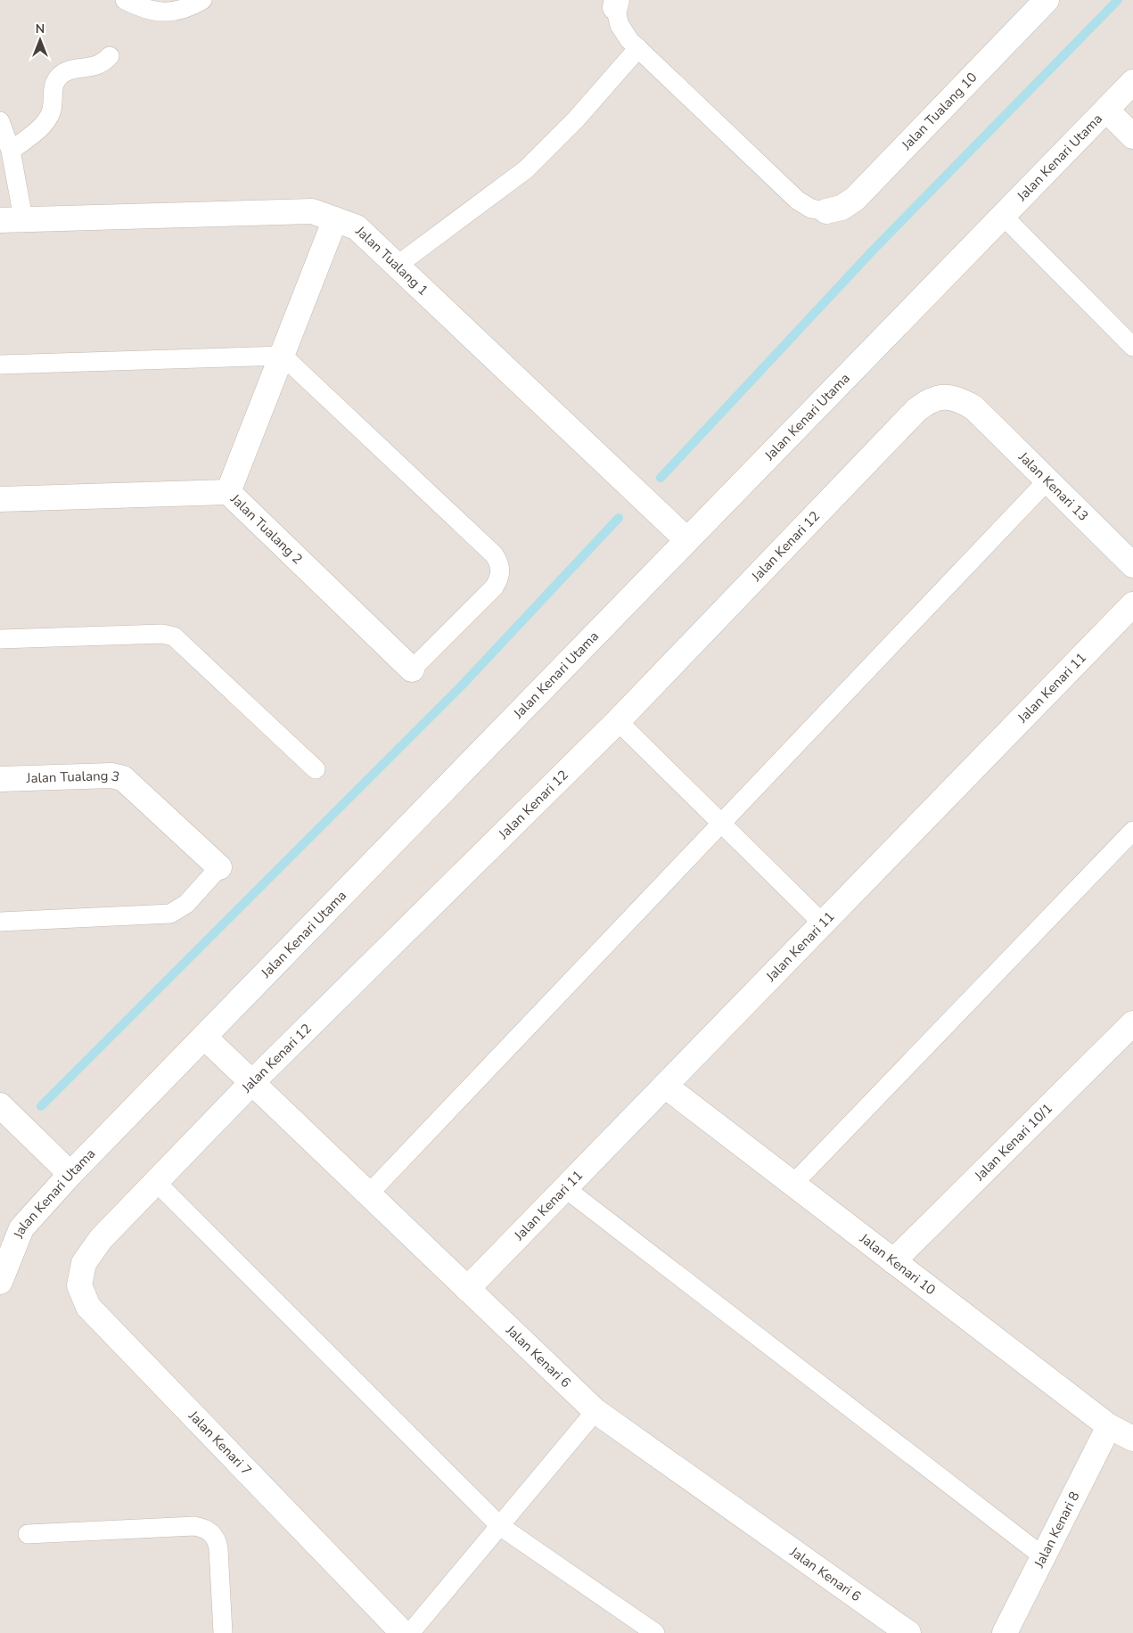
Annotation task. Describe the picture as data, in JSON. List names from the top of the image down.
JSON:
{
  "streets": {
    "street": [
      "Jalan Tualang 10",
      "Jalan Kenari Utama",
      "Jalan Tualang 1",
      "Jalan Kenari 13",
      "Jalan Tualang 2",
      "Jalan Kenari 12",
      "Jalan Kenari 11",
      "Jalan Tualang 3",
      "Jalan Kenari 10/1",
      "Jalan Kenari 10",
      "Jalan Kenari 6",
      "Jalan Kenari 7",
      "Jalan Kenari 8"
    ]
  },
  "crossings": [
    ["Jalan Kenari Utama", "Jalan Tualang 1"],
    ["Jalan Kenari Utama", "Jalan Kenari 6"],
    ["Jalan Kenari 13", "Jalan Kenari 12"],
    ["Jalan Kenari 12", "Jalan Kenari 6"],
    ["Jalan Kenari 12", "Jalan Kenari 7"],
    ["Jalan Kenari 11", "Jalan Kenari 10"],
    ["Jalan Kenari 11", "Jalan Kenari 6"],
    ["Jalan Kenari 10/1", "Jalan Kenari 10"],
    ["Jalan Kenari 10", "Jalan Kenari 8"]
  ],
  "north": "top"
}
